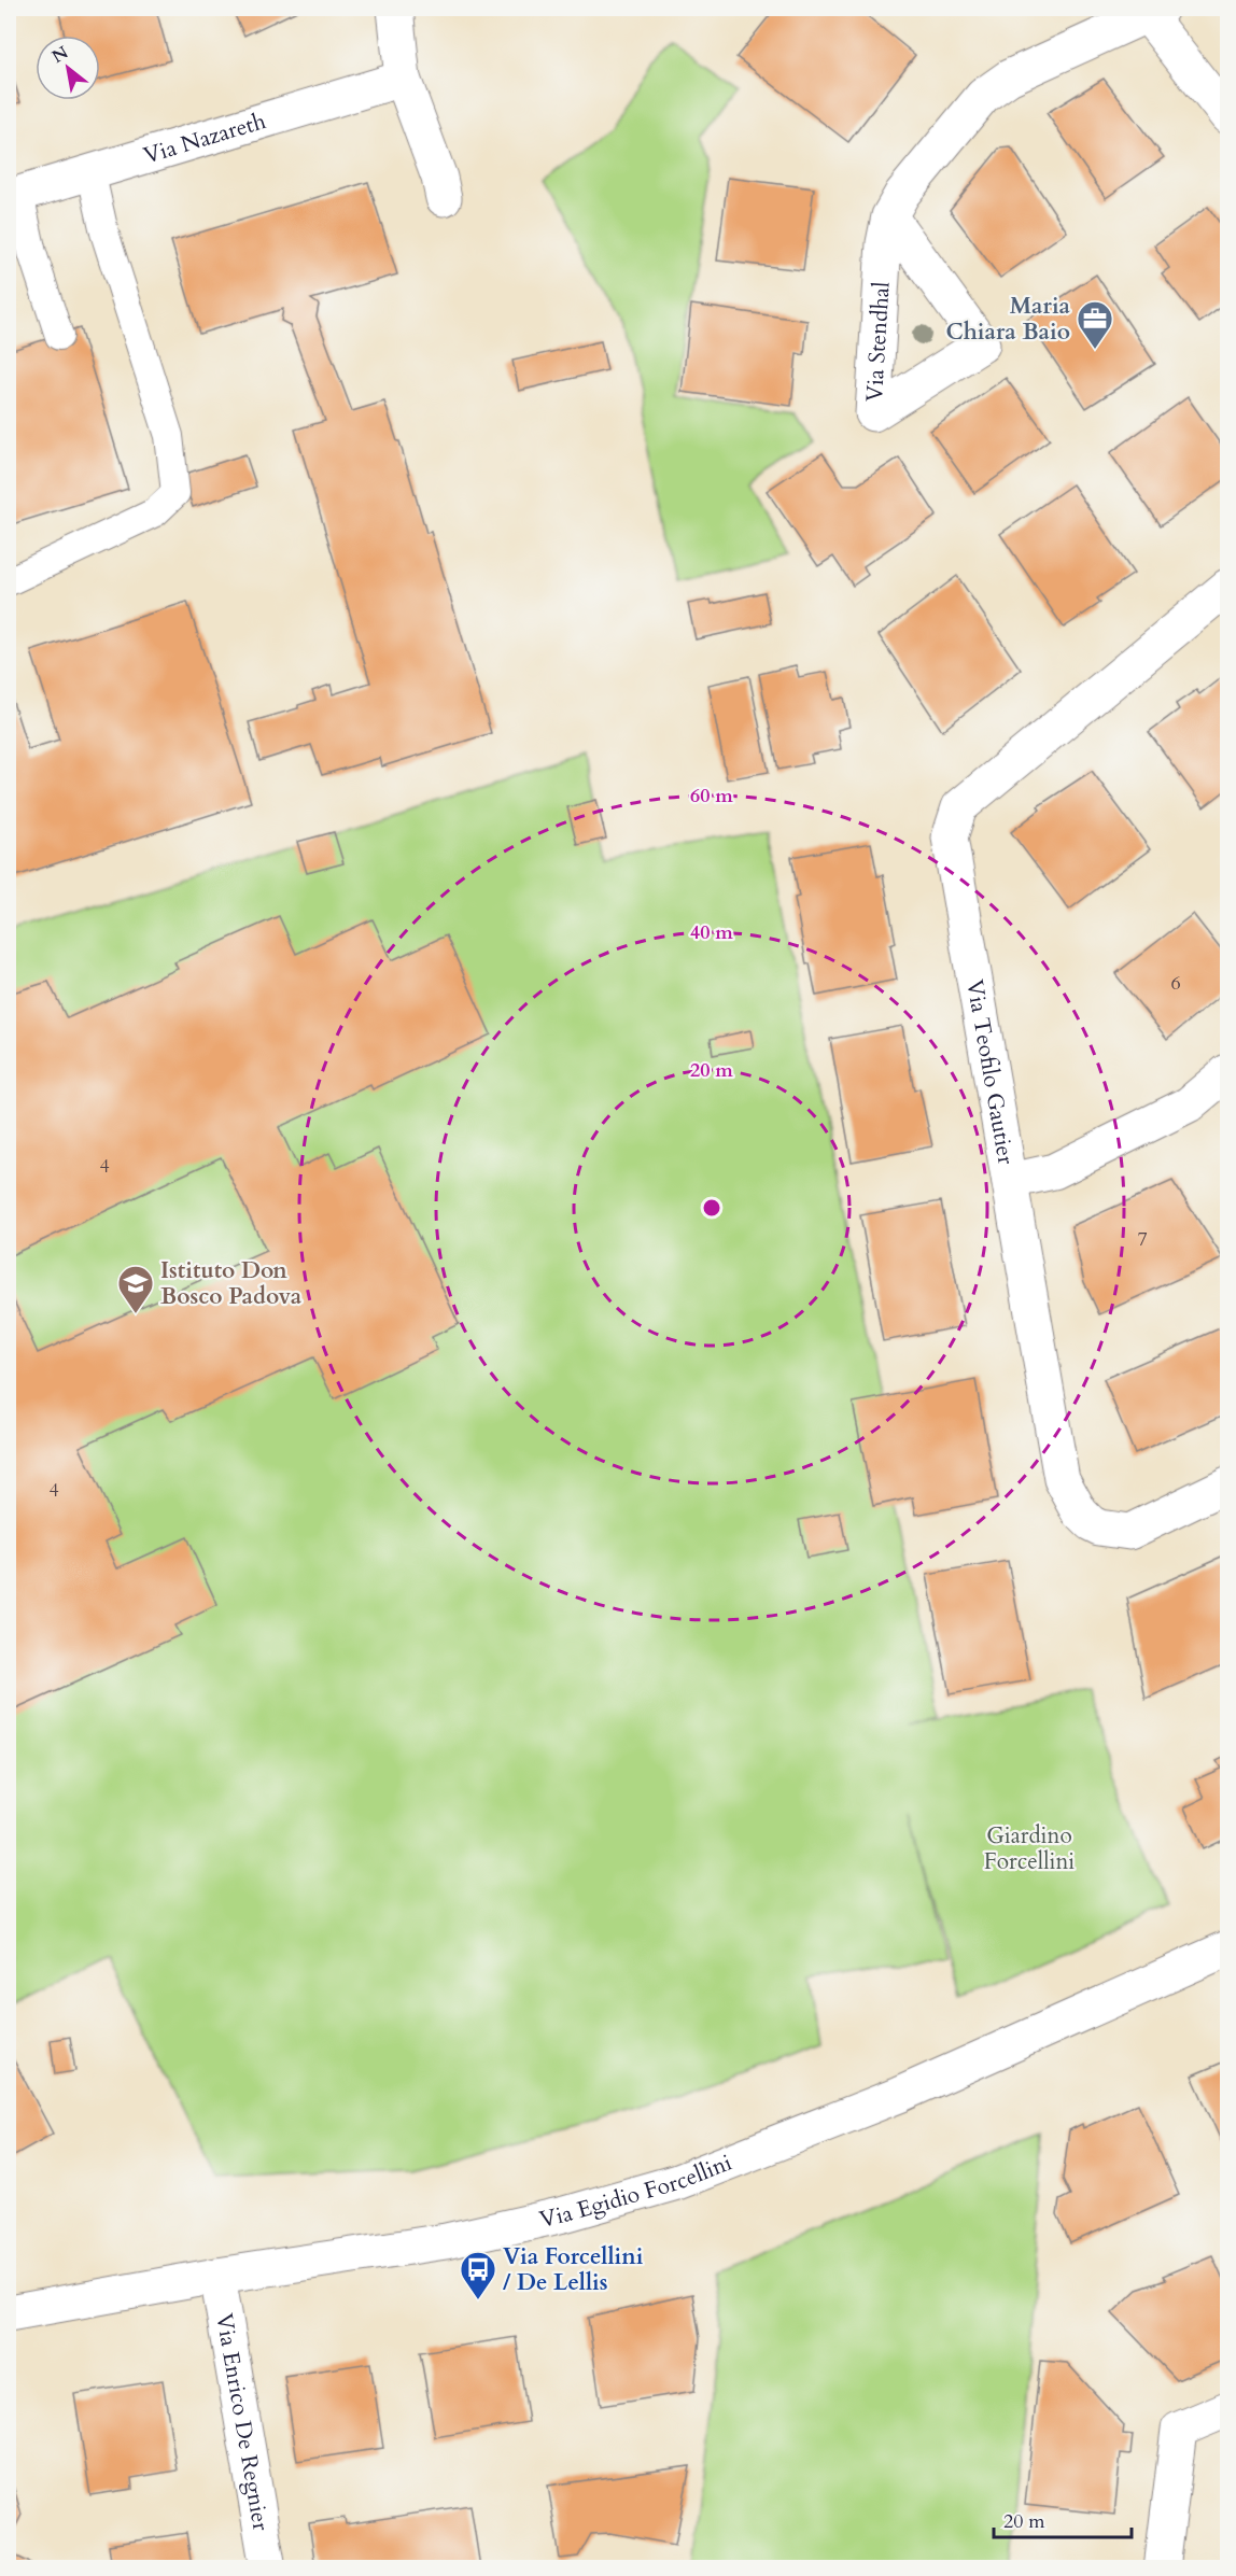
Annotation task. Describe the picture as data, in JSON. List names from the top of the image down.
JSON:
{
  "streets": {
    "street": [
      "Via Nazareth",
      "Via Stendhal",
      "Via Teofilo Gautier",
      "Via Egidio Forcellini",
      "Via Enrico De Regnier"
    ]
  },
  "crossings": [
    ["Via Egidio Forcellini", "Via Enrico De Regnier"]
  ],
  "parks": ["Giardino Forcellini"],
  "places": {
    "office": ["Maria Chiara Baio"],
    "school or university": ["Istituto Don Bosco Padova"],
    "bus stop": ["Via Forcellini / De Lellis"]
  },
  "house_numbers": [
    "6",
    "4",
    "7",
    "4"
  ],
  "scale_bar": "20 m",
  "north": "top left",
  "rings": ["60 m", "40 m", "20 m"]
}
